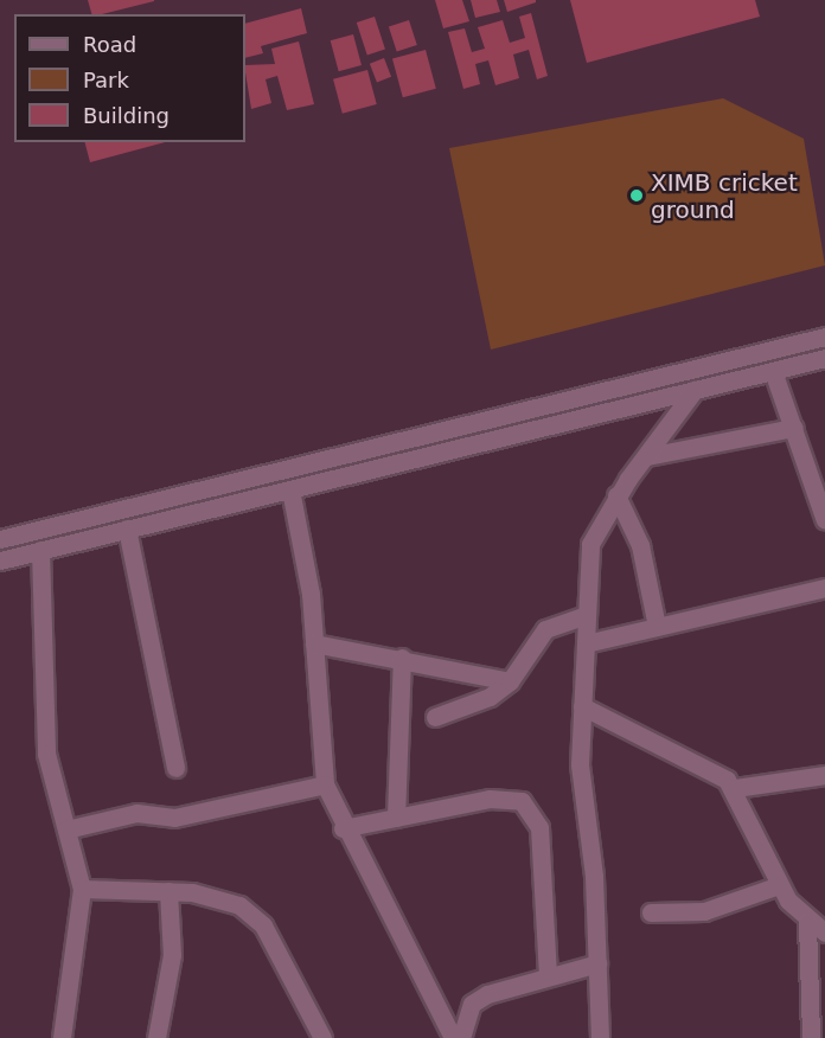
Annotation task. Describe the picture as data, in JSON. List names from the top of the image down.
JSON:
{
  "places": ["XIMB cricket ground"],
  "legend": ["Road", "Park", "Building"]
}
